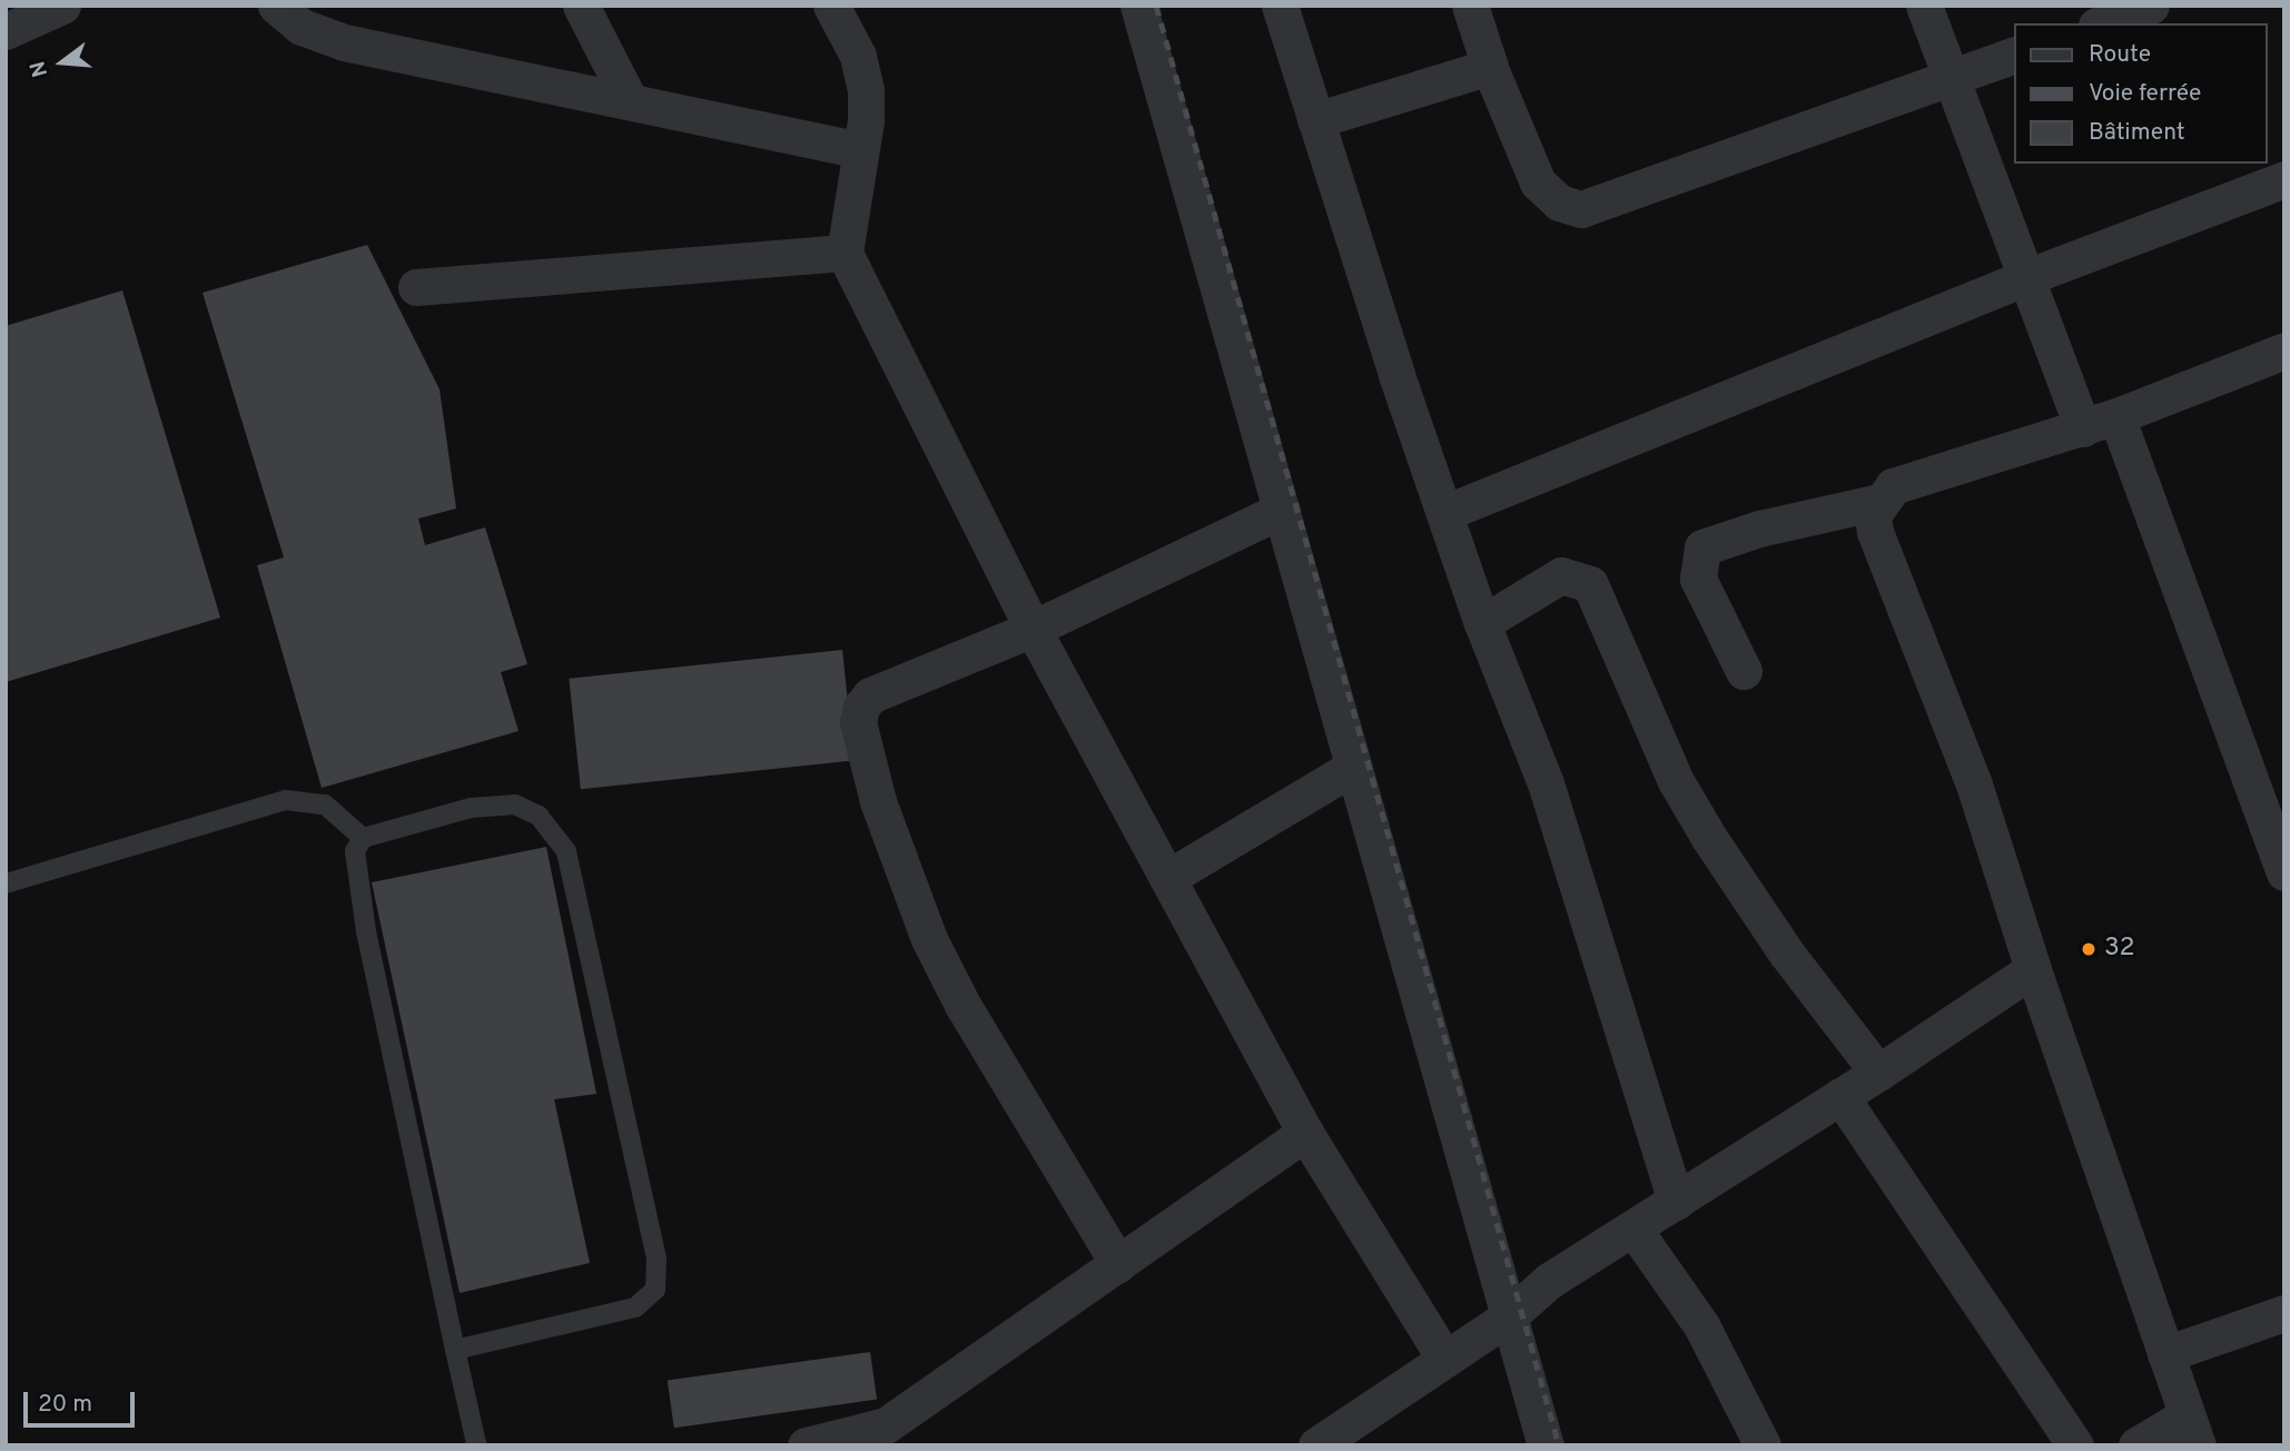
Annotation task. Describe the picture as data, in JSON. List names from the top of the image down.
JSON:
{
  "places": ["32"],
  "legend": ["Route", "Voie ferrée", "Bâtiment"],
  "scale_bar": "20 m",
  "north": "left"
}
